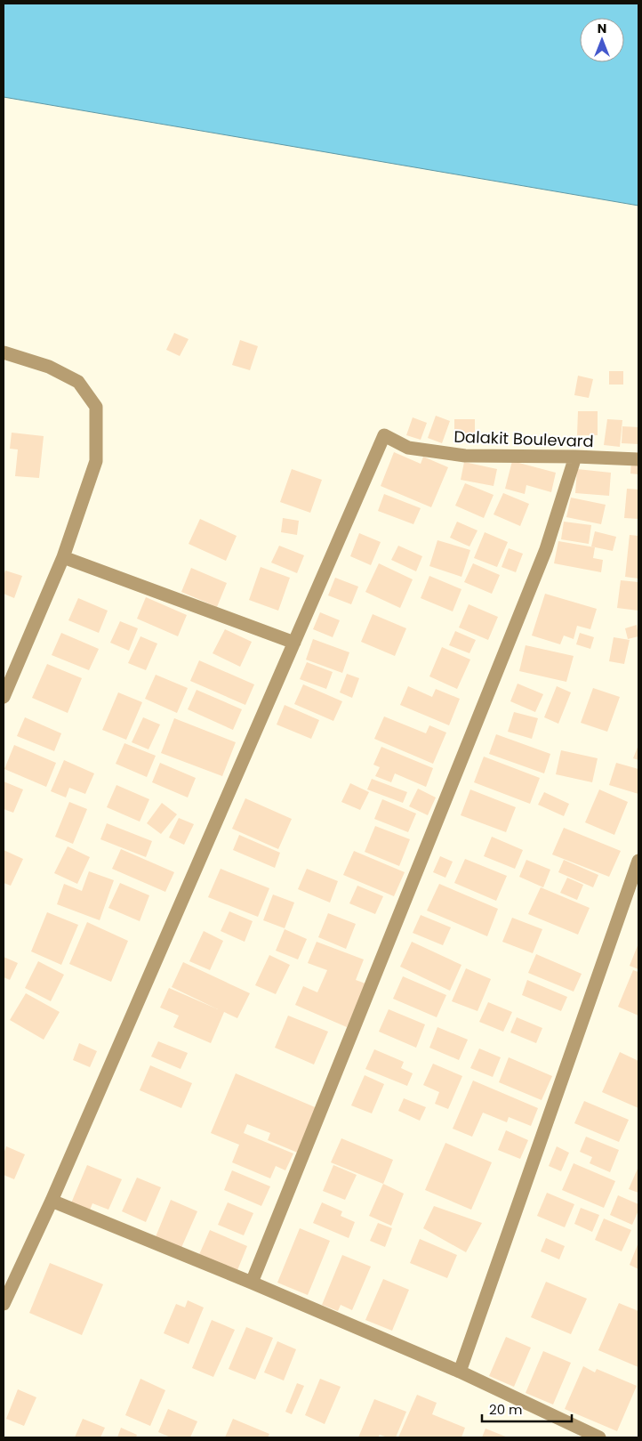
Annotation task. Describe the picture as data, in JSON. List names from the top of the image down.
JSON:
{
  "streets": {
    "street": ["Dalakit Boulevard"]
  },
  "scale_bar": "20 m",
  "north": "top"
}
